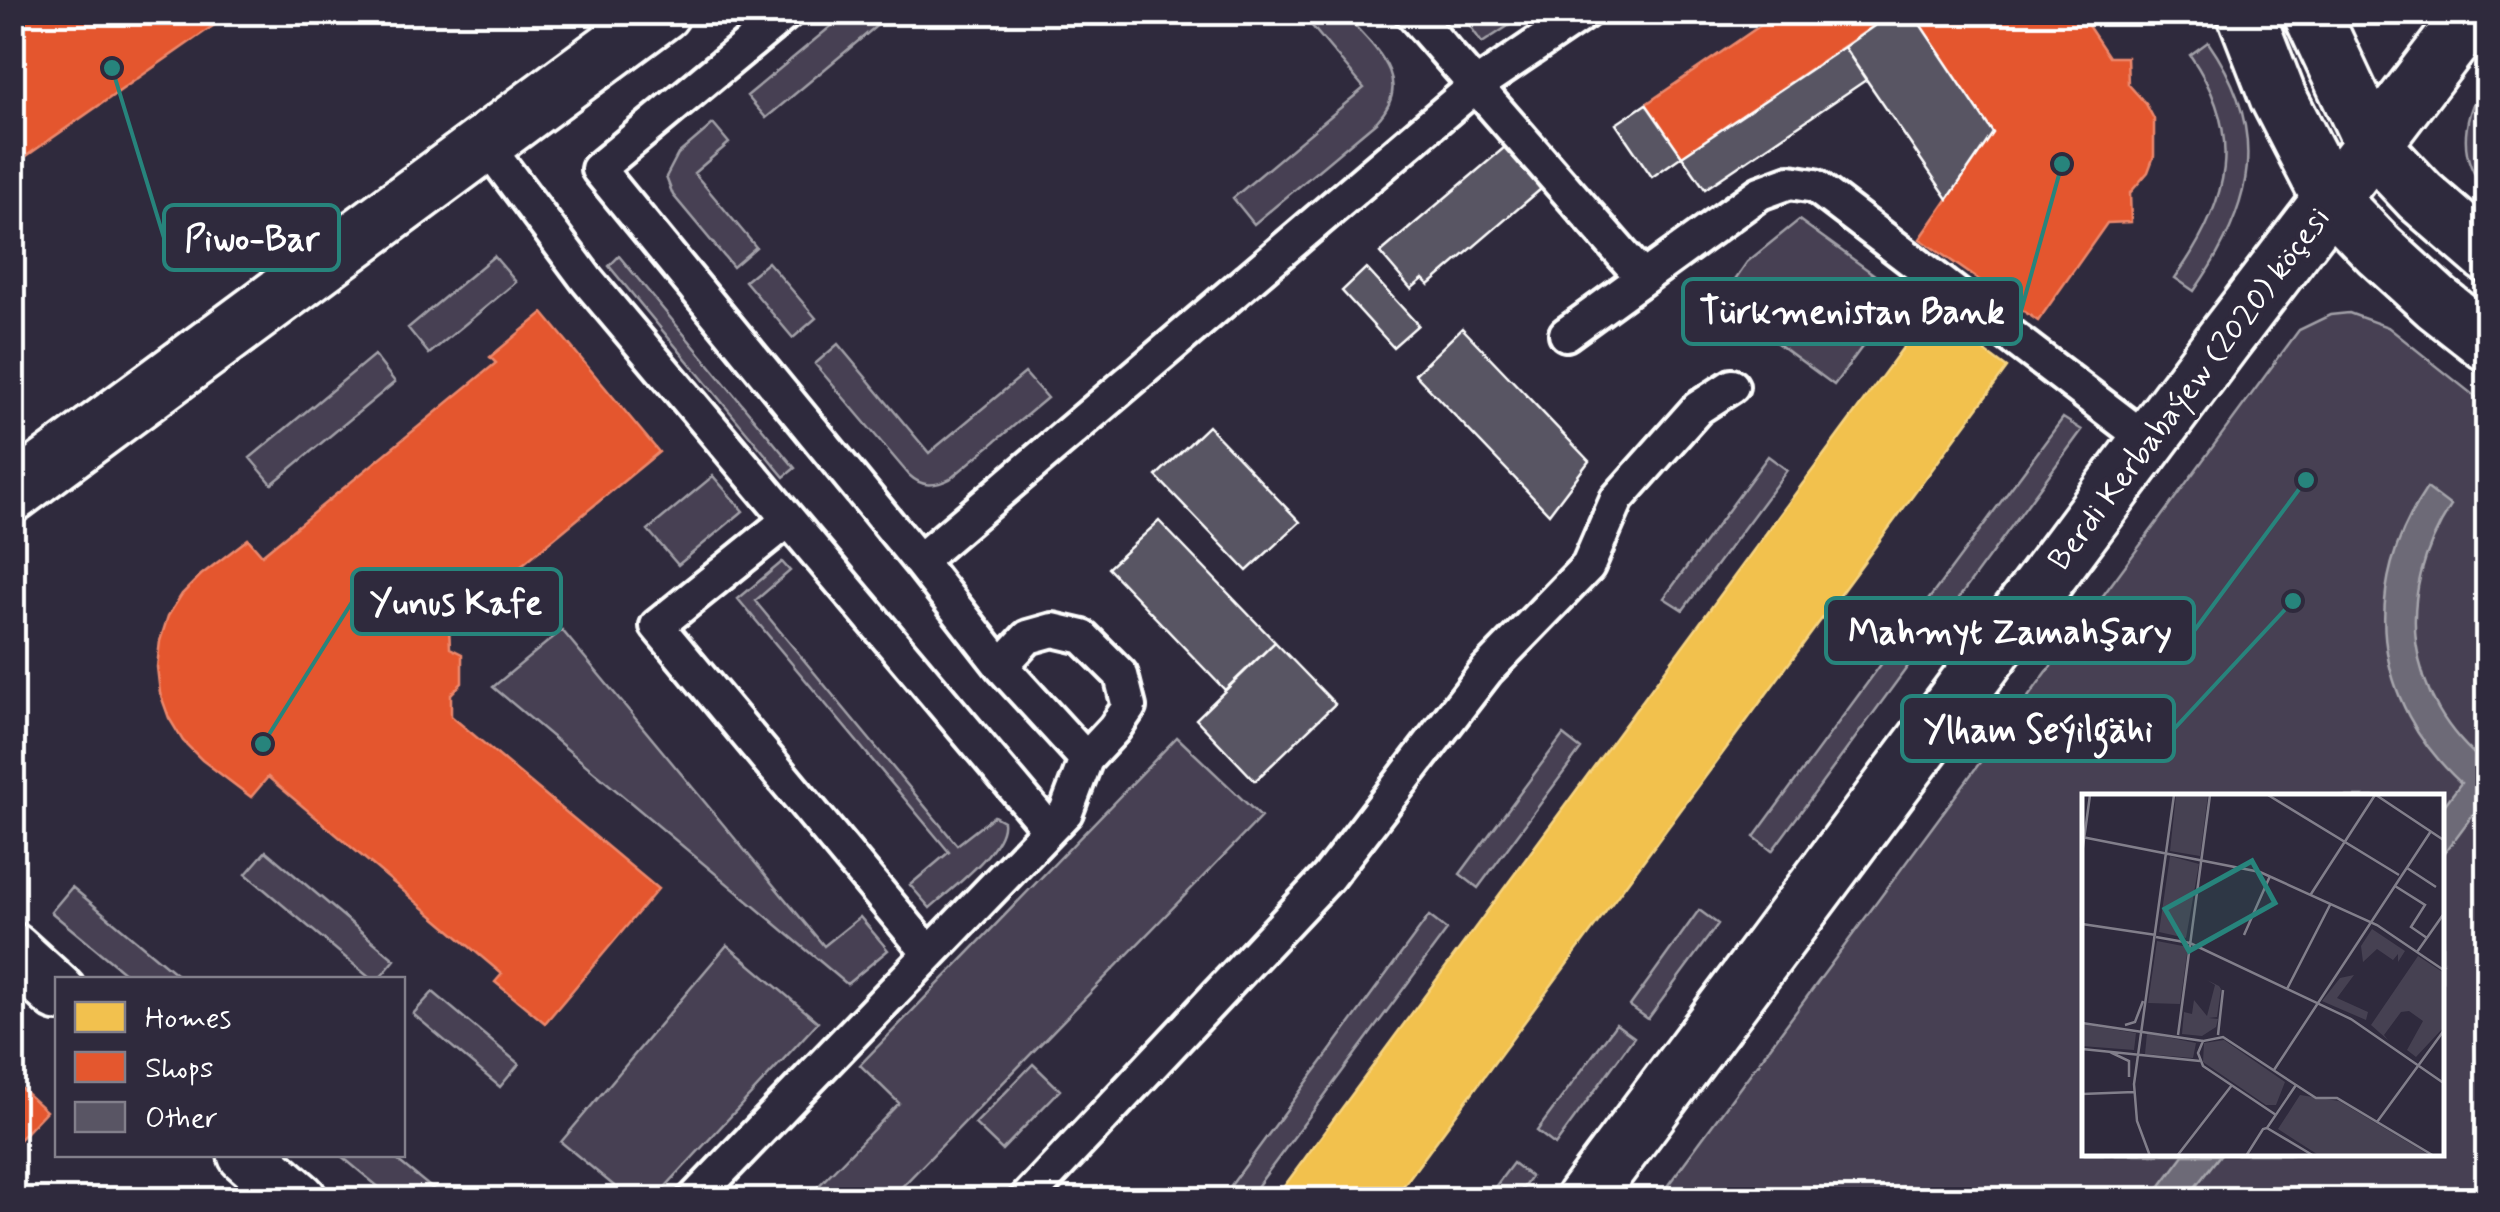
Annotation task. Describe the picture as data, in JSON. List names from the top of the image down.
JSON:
{
  "streets": {
    "street": ["Berdi Kerbabaýew (2020) köçesi"]
  },
  "places": [
    "Piwo-Bar",
    "Türkmenistan Bank",
    "Mahmyt Zamahşary",
    "Ylham Seýilgähi",
    "Yunus Kafe"
  ],
  "legend": ["Homes", "Shops", "Other"]
}
